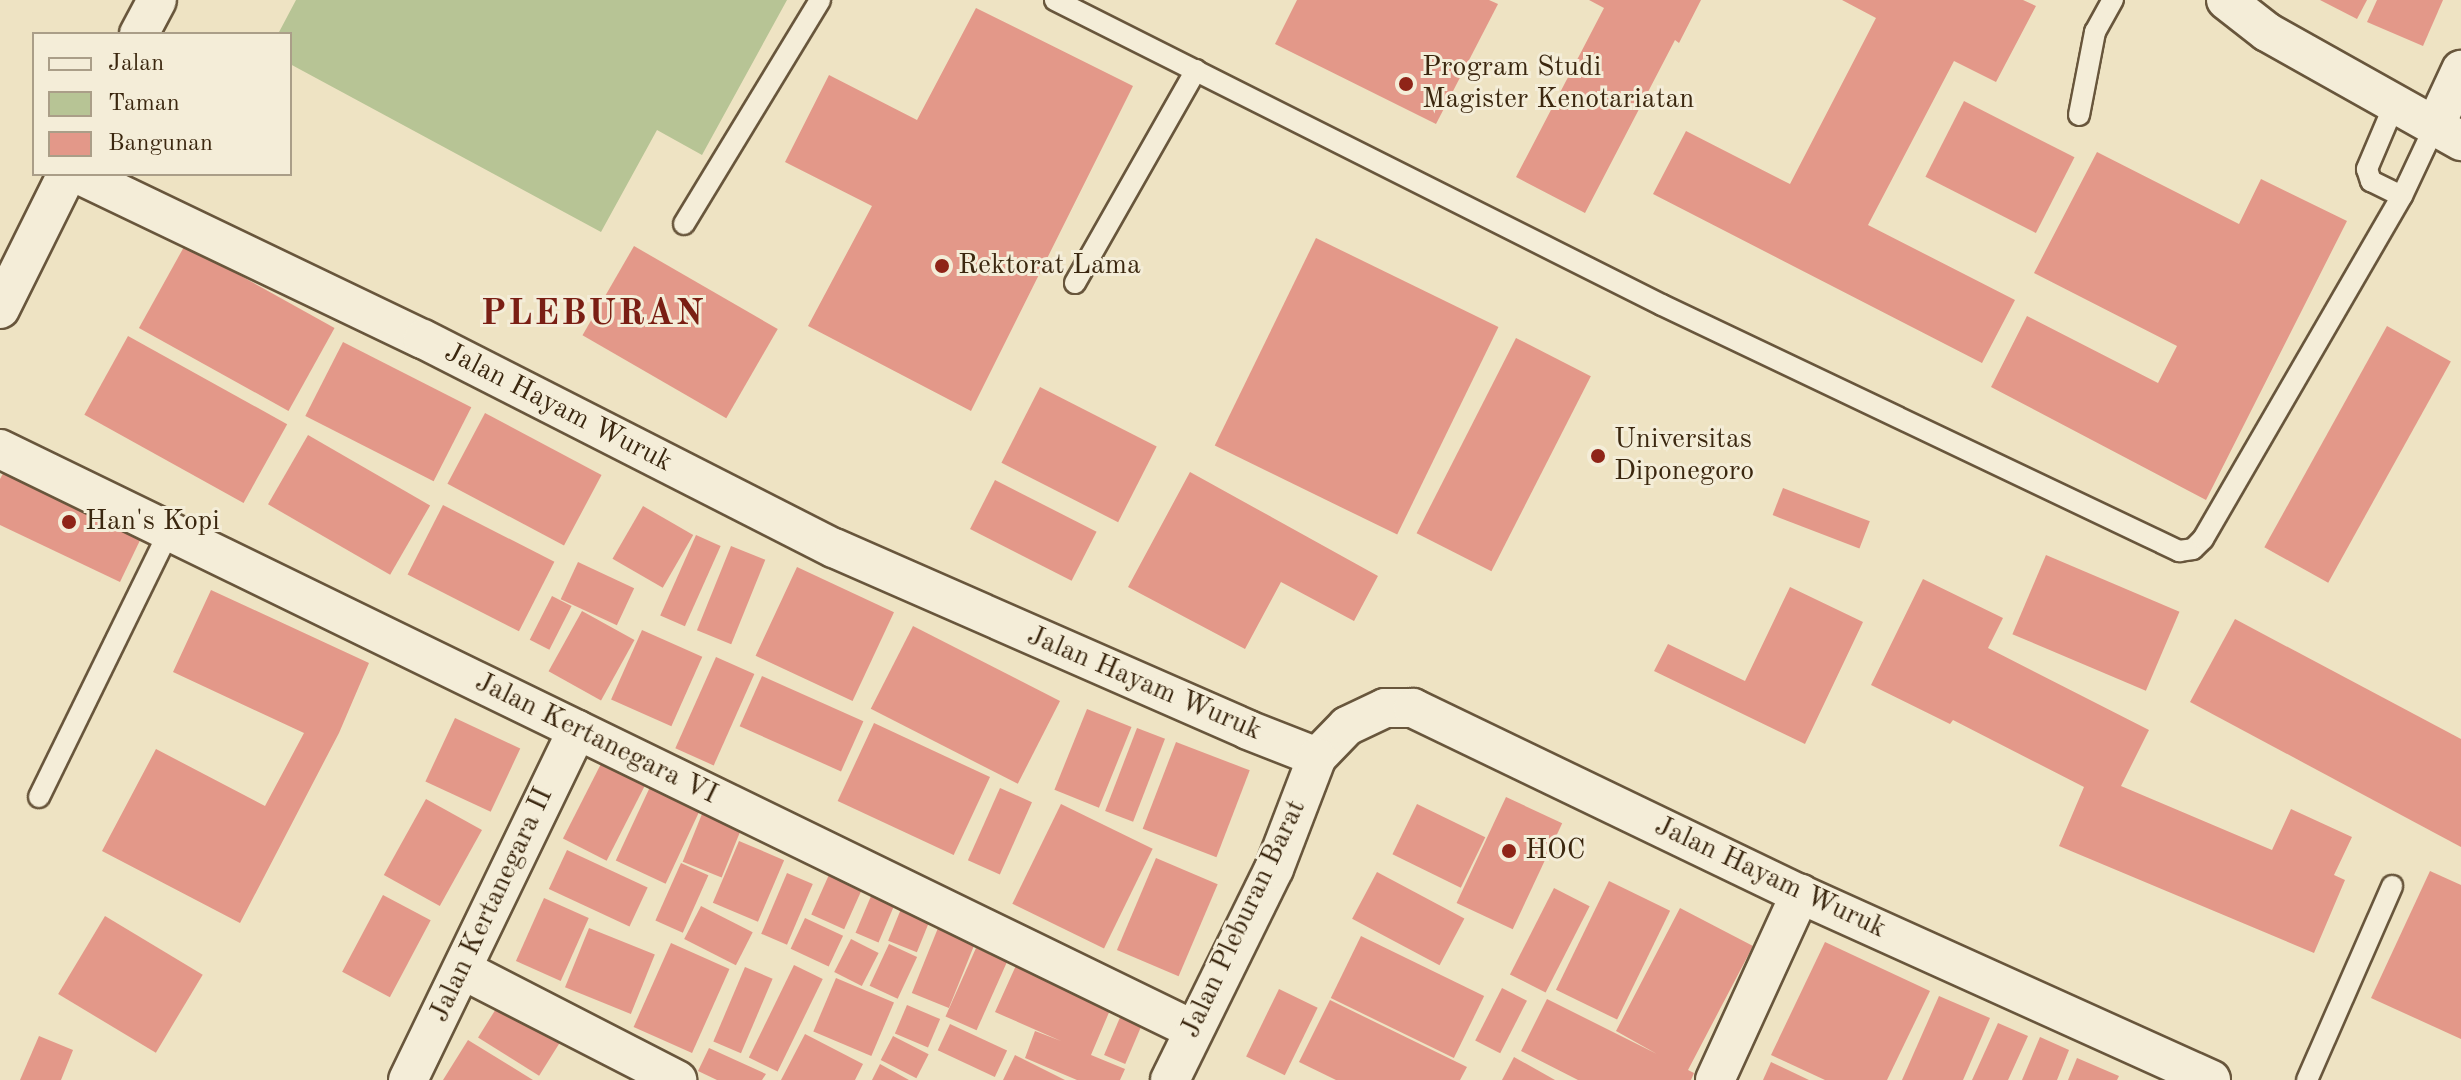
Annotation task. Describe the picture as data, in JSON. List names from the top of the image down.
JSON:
{
  "streets": {
    "street": [
      "Jalan Hayam Wuruk",
      "Jalan Kertanegara VI",
      "Jalan Kertanegara II",
      "Jalan Pleburan Barat"
    ]
  },
  "crossings": [
    ["Jalan Hayam Wuruk", "Jalan Pleburan Barat"],
    ["Jalan Kertanegara VI", "Jalan Kertanegara II"],
    ["Jalan Kertanegara VI", "Jalan Pleburan Barat"]
  ],
  "districts": ["PLEBURAN"],
  "places": [
    "Program Studi Magister Kenotariatan",
    "Rektorat Lama",
    "Universitas Diponegoro",
    "Han's Kopi",
    "HOC"
  ],
  "legend": ["Jalan", "Taman", "Bangunan"]
}
